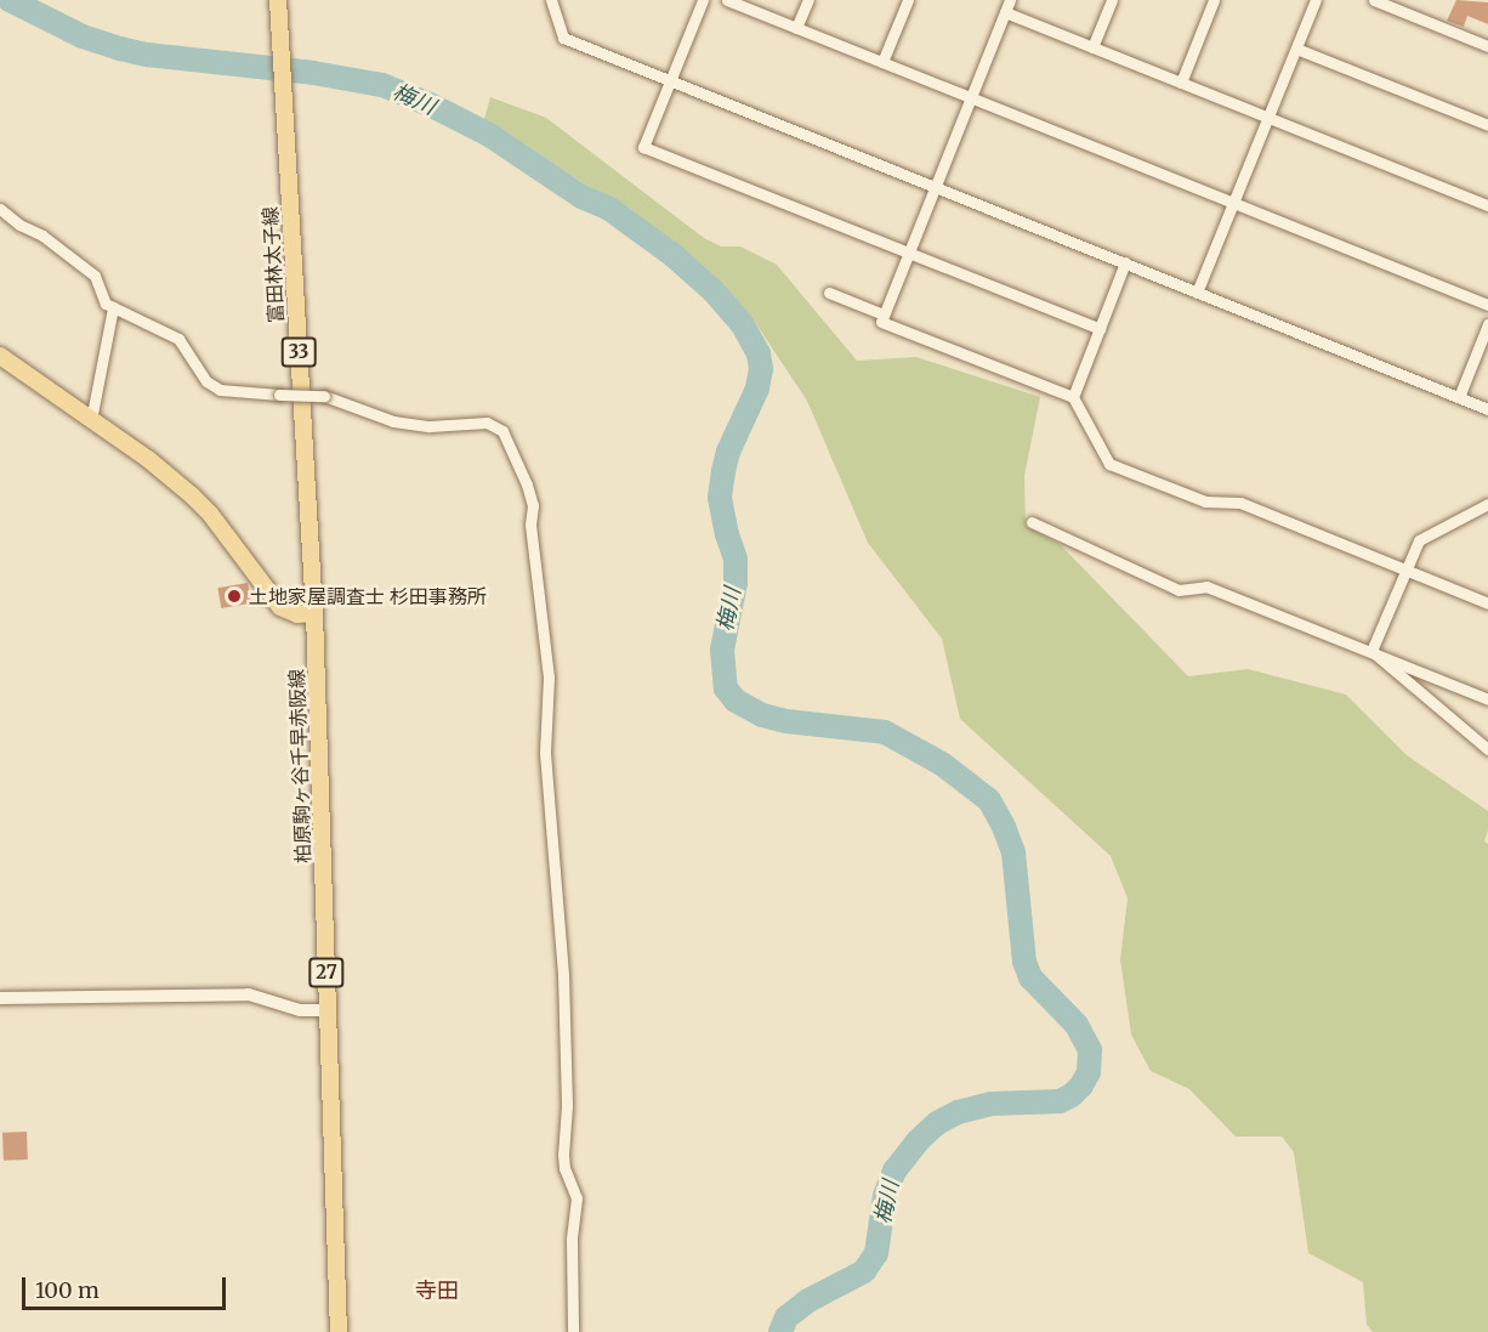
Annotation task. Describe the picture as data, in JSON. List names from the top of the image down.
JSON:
{
  "streets": {
    "main road": [
      "富田林太子線",
      "33",
      "柏原駒ヶ谷千早赤阪線",
      "27"
    ]
  },
  "crossings": [
    ["富田林太子線", "柏原駒ヶ谷千早赤阪線"]
  ],
  "districts": ["寺田"],
  "water": ["梅川"],
  "places": ["土地家屋調査士 杉田事務所"],
  "scale_bar": "100 m"
}
